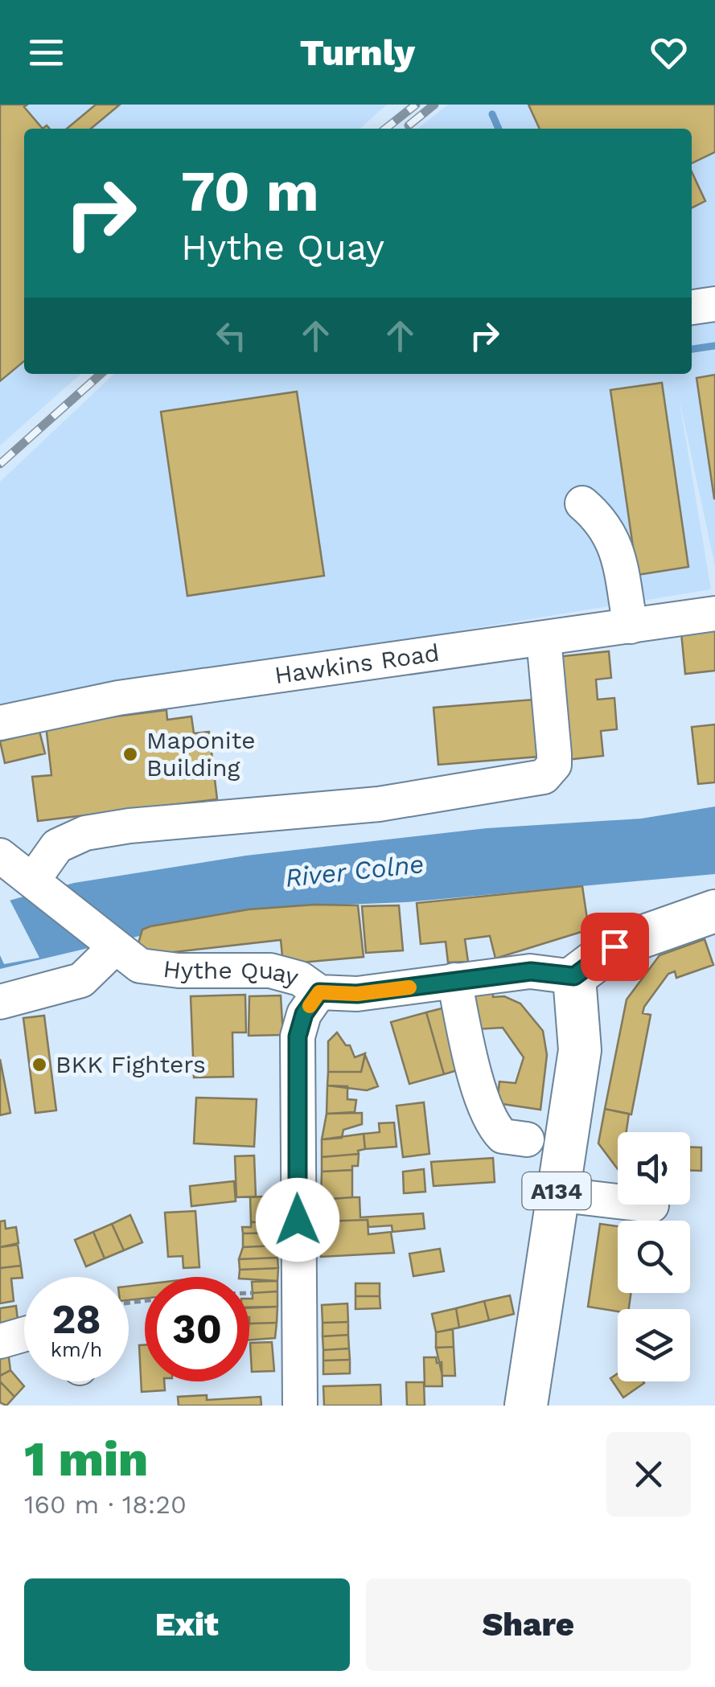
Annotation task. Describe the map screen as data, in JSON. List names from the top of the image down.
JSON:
{
  "streets": {
    "main road": ["A134"],
    "street": ["Hawkins Road", "Hythe Quay"]
  },
  "crossings": [
    ["Hythe Quay", "A134"]
  ],
  "water": ["River Colne"],
  "places": ["Maponite Building", "BKK Fighters"],
  "page": {
    "header": "Turnly",
    "turn": ["70 m", "Hythe Quay"],
    "speed": "28 km/h",
    "limit": "30",
    "heading": ["1 min", "160 m · 18:20"],
    "buttons": ["Exit", "Share"]
  }
}
